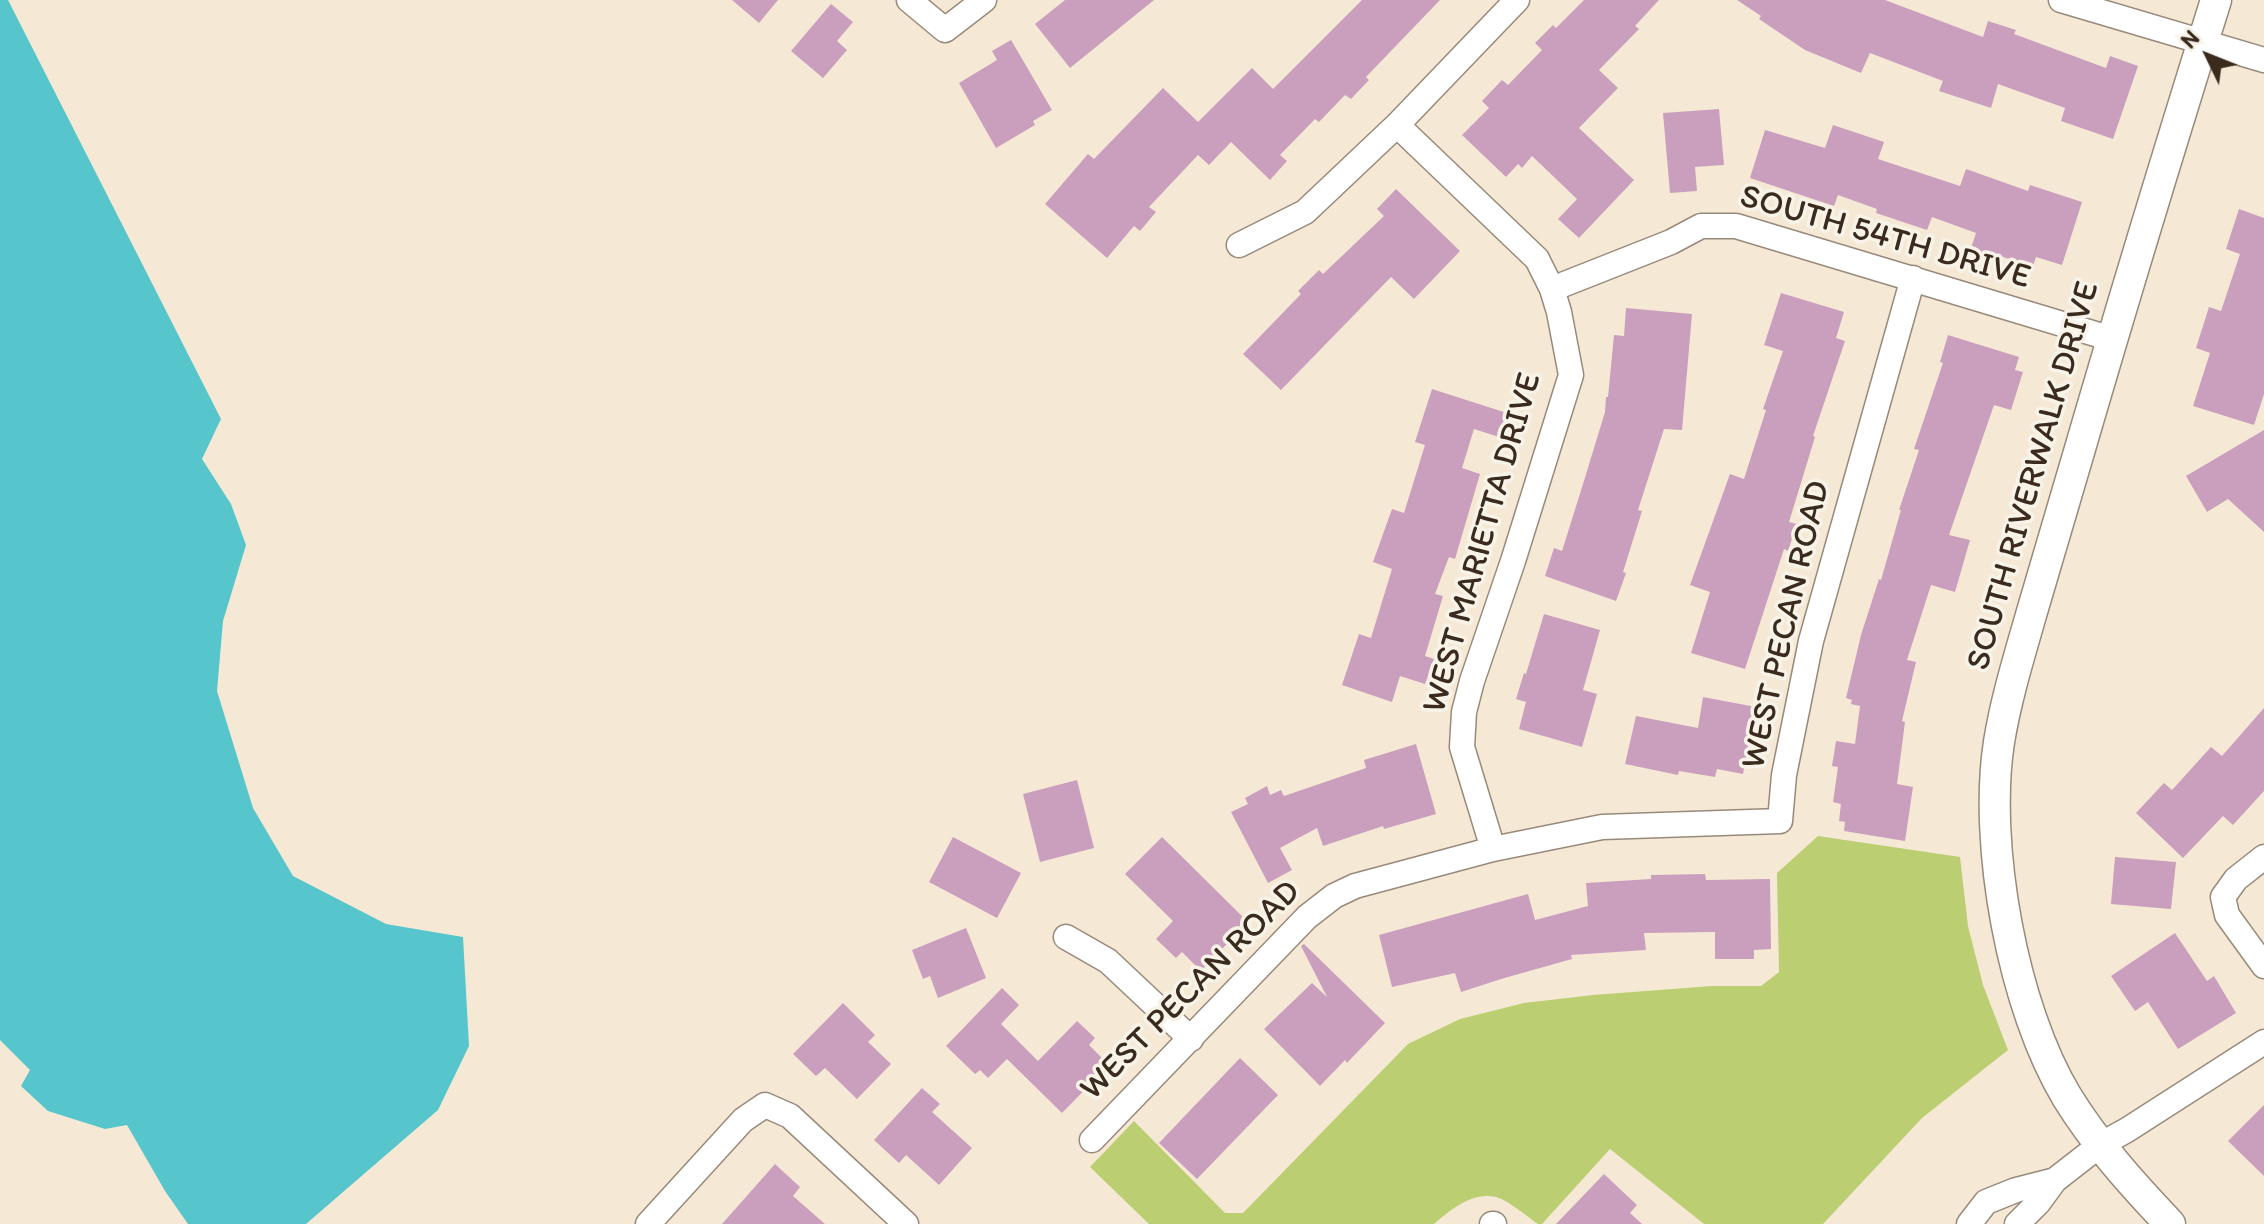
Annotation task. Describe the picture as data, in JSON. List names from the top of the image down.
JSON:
{
  "streets": {
    "street": [
      "SOUTH 54TH DRIVE",
      "SOUTH RIVERWALK DRIVE",
      "WEST MARIETTA DRIVE",
      "WEST PECAN ROAD"
    ]
  },
  "crossings": [
    ["SOUTH 54TH DRIVE", "SOUTH RIVERWALK DRIVE"],
    ["SOUTH 54TH DRIVE", "WEST MARIETTA DRIVE"],
    ["SOUTH 54TH DRIVE", "WEST PECAN ROAD"],
    ["WEST MARIETTA DRIVE", "WEST PECAN ROAD"]
  ],
  "north": "top left"
}
